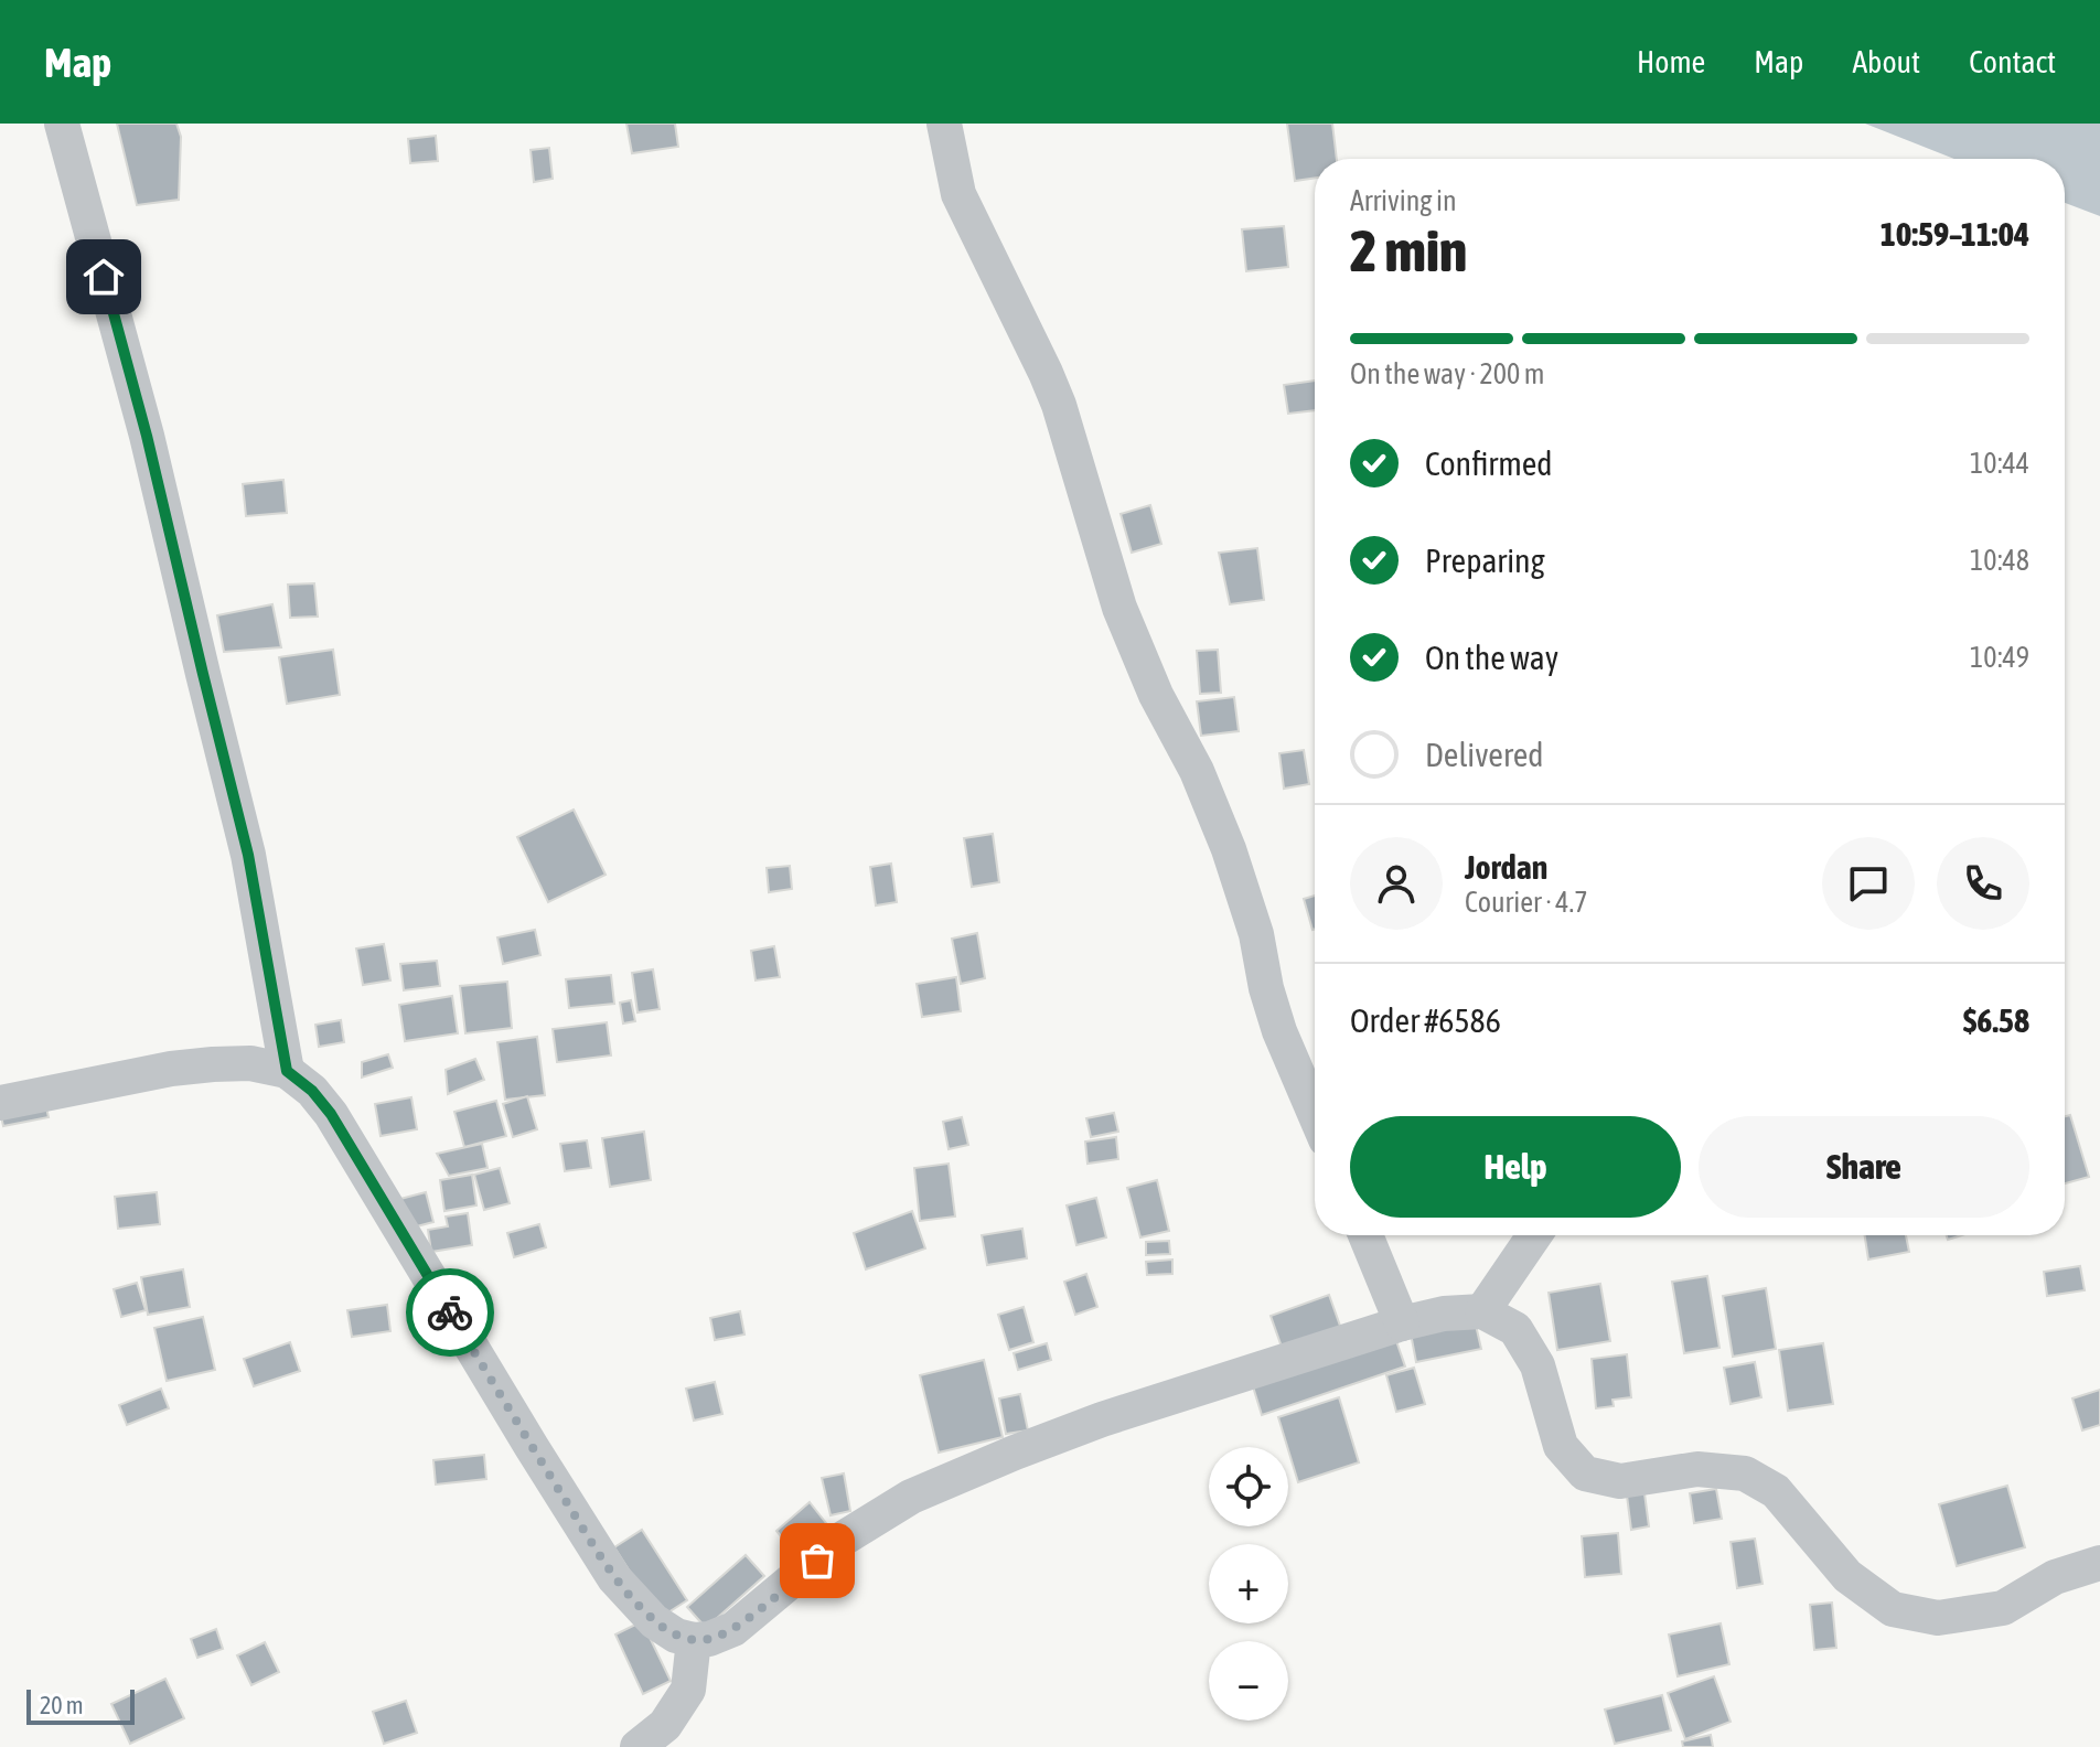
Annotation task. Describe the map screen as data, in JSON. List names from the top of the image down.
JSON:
{
  "scale_bar": "20 m",
  "page": {
    "header": "Map",
    "nav": [
      "Home",
      "Map",
      "About",
      "Contact"
    ],
    "heading": ["2 min", "Arriving in", "10:59–11:04"],
    "panel": [
      "Jordan",
      "Courier · 4.7",
      "Order #6586",
      "$6.58"
    ],
    "bar": "On the way · 200 m",
    "list": [
      ["Confirmed", "10:44"],
      ["Preparing", "10:48"],
      ["On the way", "10:49"],
      "Delivered"
    ],
    "buttons": ["Help", "Share"],
    "map_buttons": ["+", "−"],
    "scale": "20 m"
  }
}
